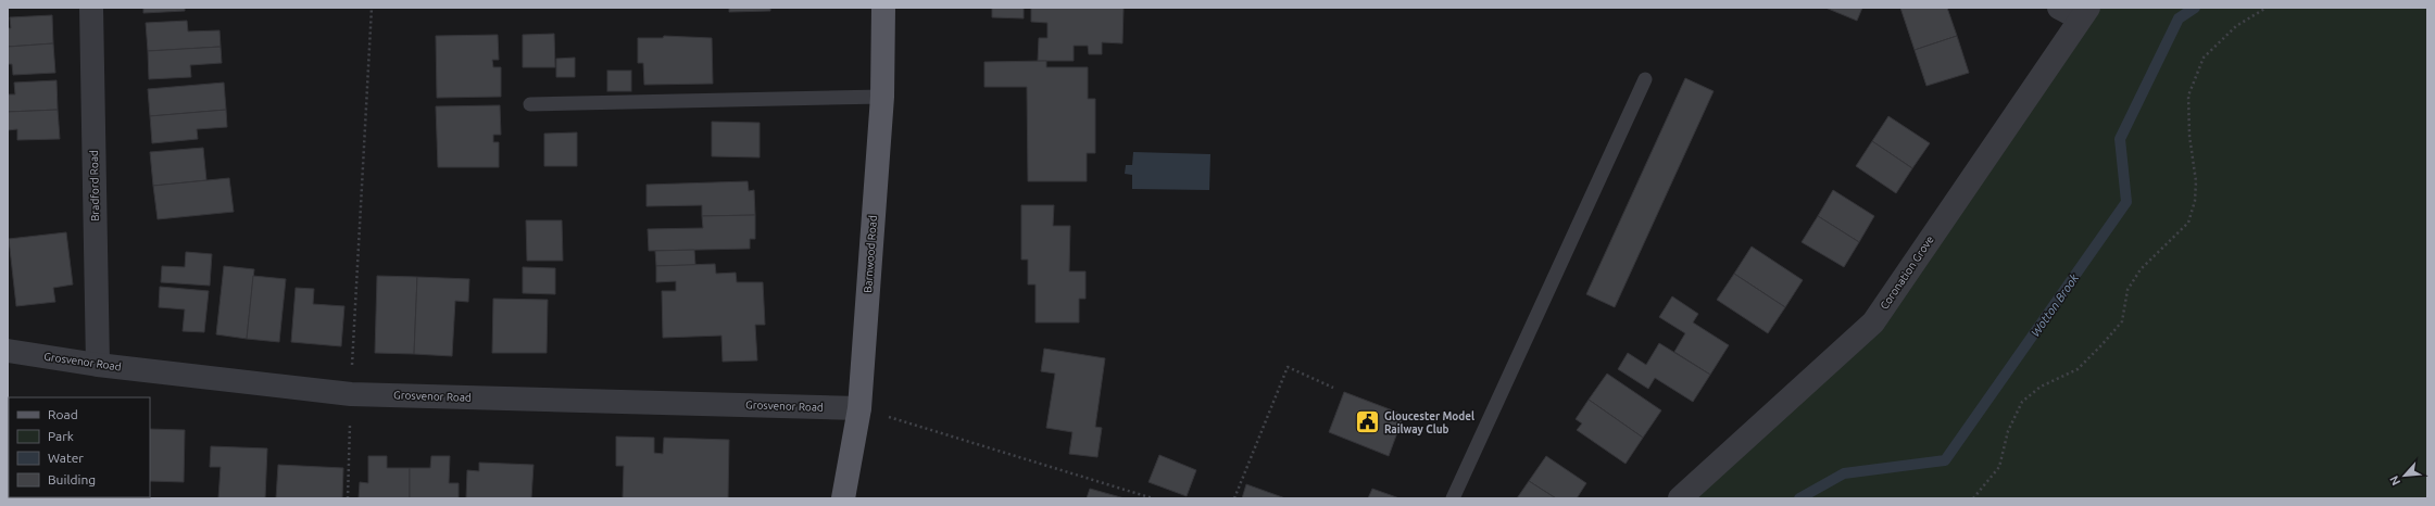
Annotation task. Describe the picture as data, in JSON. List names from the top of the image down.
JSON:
{
  "streets": {
    "main road": ["Barnwood Road"],
    "street": ["Bradford Road", "Coronation Grove", "Grosvenor Road"]
  },
  "crossings": [
    ["Bradford Road", "Grosvenor Road"],
    ["Barnwood Road", "Grosvenor Road"]
  ],
  "water": ["Wotton Brook"],
  "places": {
    "public building": ["Gloucester Model Railway Club"]
  },
  "legend": [
    "Road",
    "Park",
    "Water",
    "Building"
  ],
  "north": "bottom left"
}
